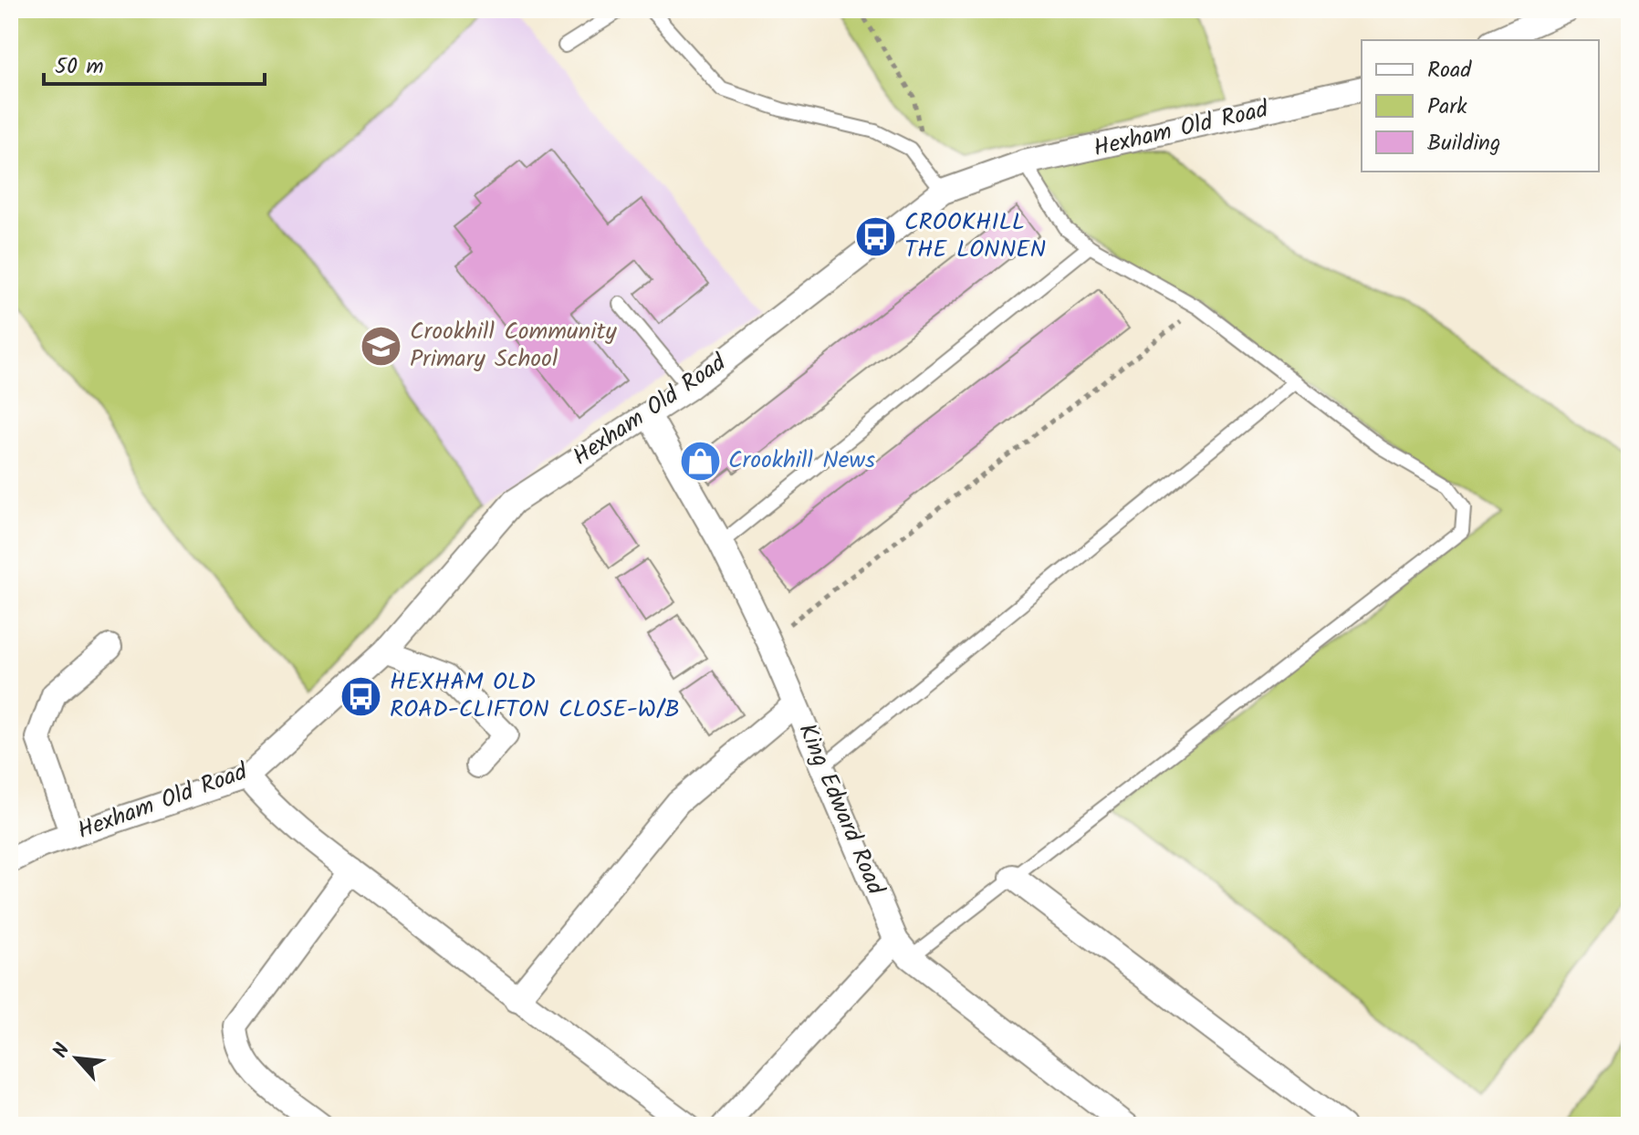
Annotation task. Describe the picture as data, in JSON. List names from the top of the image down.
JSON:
{
  "streets": {
    "street": ["Hexham Old Road", "King Edward Road"]
  },
  "crossings": [
    ["Hexham Old Road", "King Edward Road"]
  ],
  "places": {
    "bus stop": ["CROOKHILL THE LONNEN", "HEXHAM OLD ROAD-CLIFTON CLOSE-W/B"],
    "school or university": ["Crookhill Community Primary School"],
    "shop": ["Crookhill News"]
  },
  "legend": ["Road", "Park", "Building"],
  "scale_bar": "50 m",
  "north": "top left"
}
